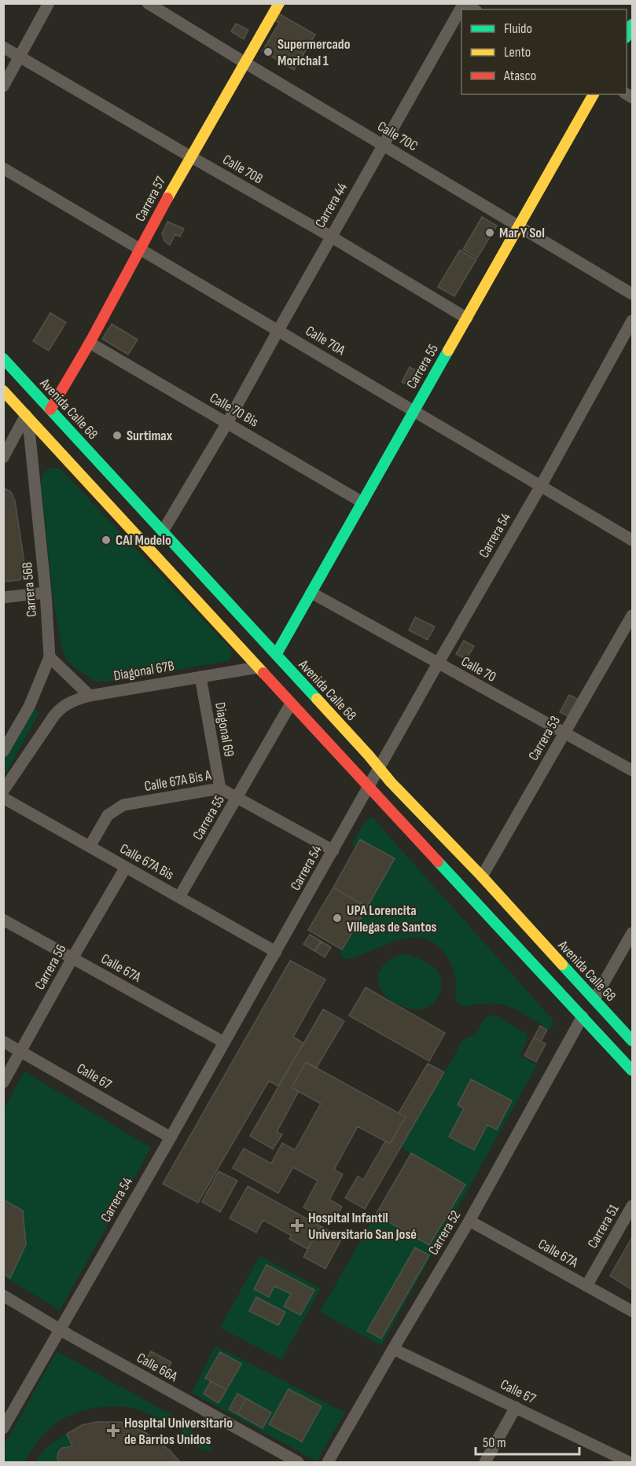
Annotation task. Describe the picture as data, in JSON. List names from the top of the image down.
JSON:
{
  "streets": {
    "main road": ["Carrera 57", "Carrera 55", "Avenida Calle 68"],
    "street": [
      "Calle 70C",
      "Calle 70B",
      "Carrera 44",
      "Calle 70A",
      "Calle 70 Bis",
      "Carrera 54",
      "Carrera 56B",
      "Calle 70",
      "Diagonal 67B",
      "Diagonal 69",
      "Carrera 53",
      "Calle 67A Bis A",
      "Calle 67A Bis",
      "Carrera 56",
      "Calle 67A",
      "Calle 67",
      "Carrera 51",
      "Carrera 52",
      "Calle 66A"
    ]
  },
  "crossings": [
    ["Calle 70C", "Carrera 57"],
    ["Calle 70C", "Carrera 44"],
    ["Calle 70C", "Carrera 55"],
    ["Calle 70B", "Carrera 57"],
    ["Calle 70B", "Carrera 44"],
    ["Calle 70B", "Carrera 55"],
    ["Carrera 57", "Calle 70A"],
    ["Carrera 57", "Avenida Calle 68"],
    ["Carrera 57", "Calle 70 Bis"],
    ["Carrera 44", "Calle 70A"],
    ["Carrera 44", "Calle 70 Bis"],
    ["Calle 70A", "Carrera 55"],
    ["Calle 70A", "Carrera 54"],
    ["Carrera 55", "Avenida Calle 68"],
    ["Carrera 55", "Calle 70 Bis"],
    ["Carrera 55", "Calle 70"],
    ["Carrera 55", "Calle 67A Bis A"],
    ["Carrera 55", "Calle 67A Bis"],
    ["Avenida Calle 68", "Carrera 54"],
    ["Avenida Calle 68", "Carrera 53"],
    ["Carrera 54", "Calle 70"],
    ["Carrera 54", "Calle 67A Bis A"],
    ["Carrera 54", "Calle 67A Bis"],
    ["Carrera 54", "Calle 67A"],
    ["Carrera 54", "Calle 67"],
    ["Carrera 54", "Calle 66A"],
    ["Calle 70", "Carrera 53"],
    ["Diagonal 67B", "Diagonal 69"],
    ["Diagonal 69", "Calle 67A Bis A"],
    ["Calle 67A Bis A", "Calle 67A Bis"],
    ["Calle 67A Bis", "Carrera 56"],
    ["Carrera 56", "Calle 67A"],
    ["Carrera 56", "Calle 67"],
    ["Calle 67A", "Carrera 51"],
    ["Calle 67A", "Carrera 52"],
    ["Calle 67", "Carrera 52"]
  ],
  "places": {
    "other": [
      "Supermercado Morichal 1",
      "Mar Y Sol",
      "Surtimax",
      "CAI Modelo",
      "UPA Lorencita Villegas de Santos"
    ],
    "health": ["Hospital Infantil Universitario San José", "Hospital Universitario de Barrios Unidos"]
  },
  "legend": ["Fluido", "Lento", "Atasco"],
  "scale_bar": "50 m"
}
